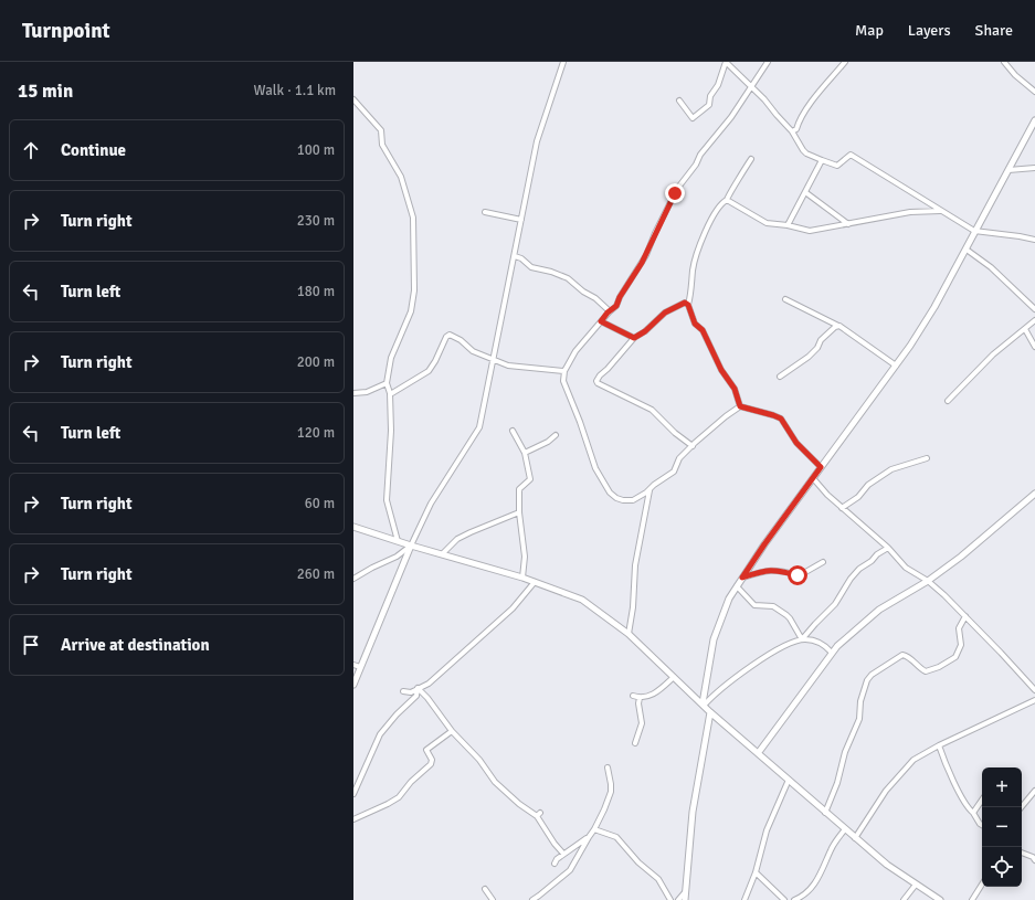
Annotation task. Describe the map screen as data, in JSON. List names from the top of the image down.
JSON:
{
  "page": {
    "header": "Turnpoint",
    "nav": ["Map", "Layers", "Share"],
    "heading": ["15 min", "Walk · 1.1 km"],
    "list": [
      ["Continue", "100 m"],
      ["Turn right", "230 m"],
      ["Turn left", "180 m"],
      ["Turn right", "200 m"],
      ["Turn left", "120 m"],
      ["Turn right", "60 m"],
      ["Turn right", "260 m"],
      "Arrive at destination"
    ],
    "map_buttons": ["+", "−"]
  }
}
